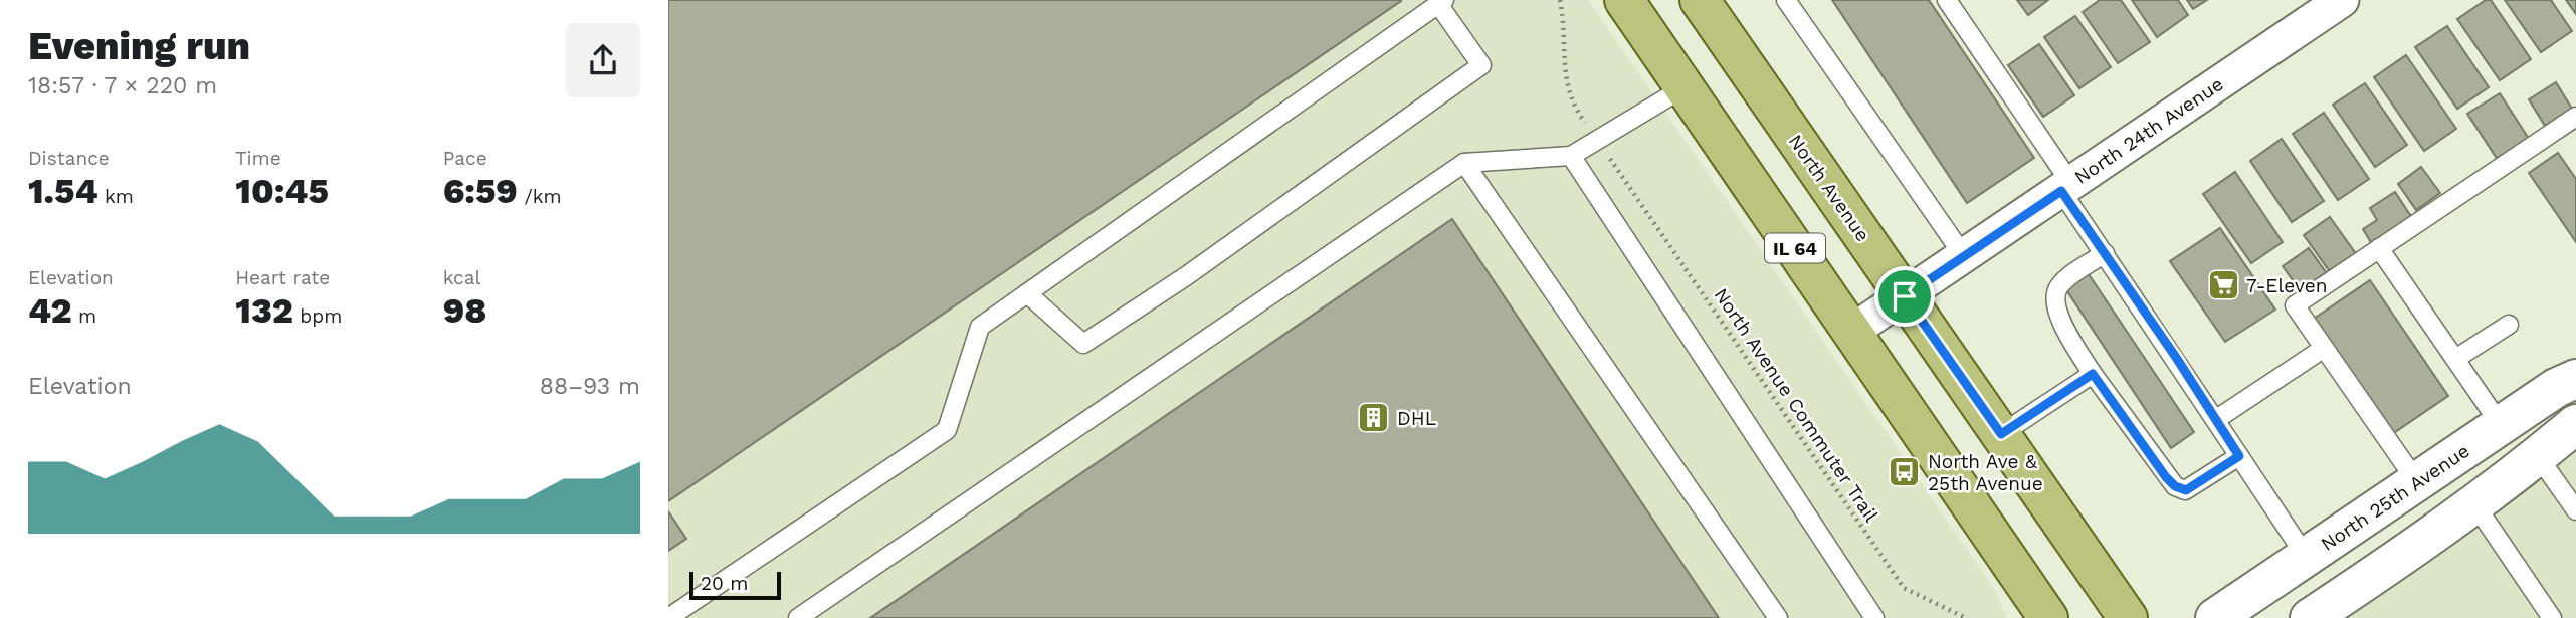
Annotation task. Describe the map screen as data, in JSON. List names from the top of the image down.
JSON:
{
  "streets": {
    "main road": ["North Avenue", "IL 64", "North 25th Avenue"],
    "street": ["North 24th Avenue"],
    "path": ["North Avenue Commuter Trail"]
  },
  "crossings": [
    ["North 24th Avenue", "North Avenue"],
    ["North 24th Avenue", "IL 64"]
  ],
  "places": {
    "supermarket": ["7-Eleven"],
    "building": ["DHL"],
    "bus stop": ["North Ave & 25th Avenue"]
  },
  "scale_bar": "20 m",
  "page": {
    "heading": ["Evening run", "18:57 · 7 × 220 m"],
    "stats": [
      ["Distance", "1.54 km"],
      ["Time", "10:45"],
      ["Pace", "6:59 /km"],
      ["Elevation", "42 m"],
      ["Heart rate", "132 bpm"],
      ["kcal", "98"]
    ],
    "chart": ["Elevation", "88–93 m"],
    "scale": "20 m"
  }
}
